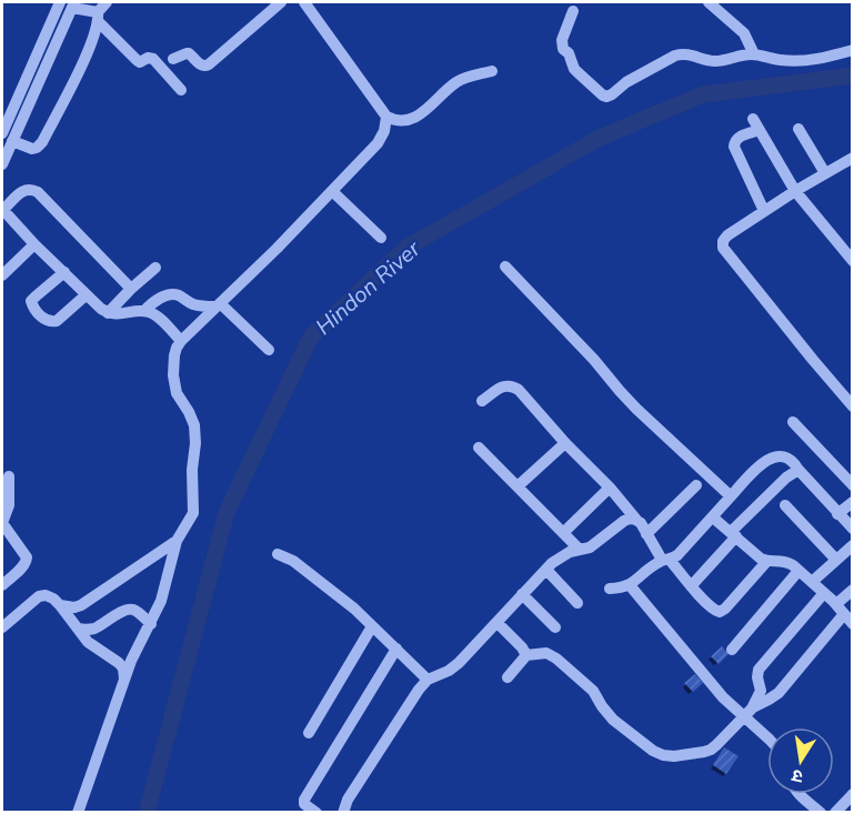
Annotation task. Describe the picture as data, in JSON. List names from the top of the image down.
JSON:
{
  "water": ["Hindon River"],
  "north": "bottom"
}
